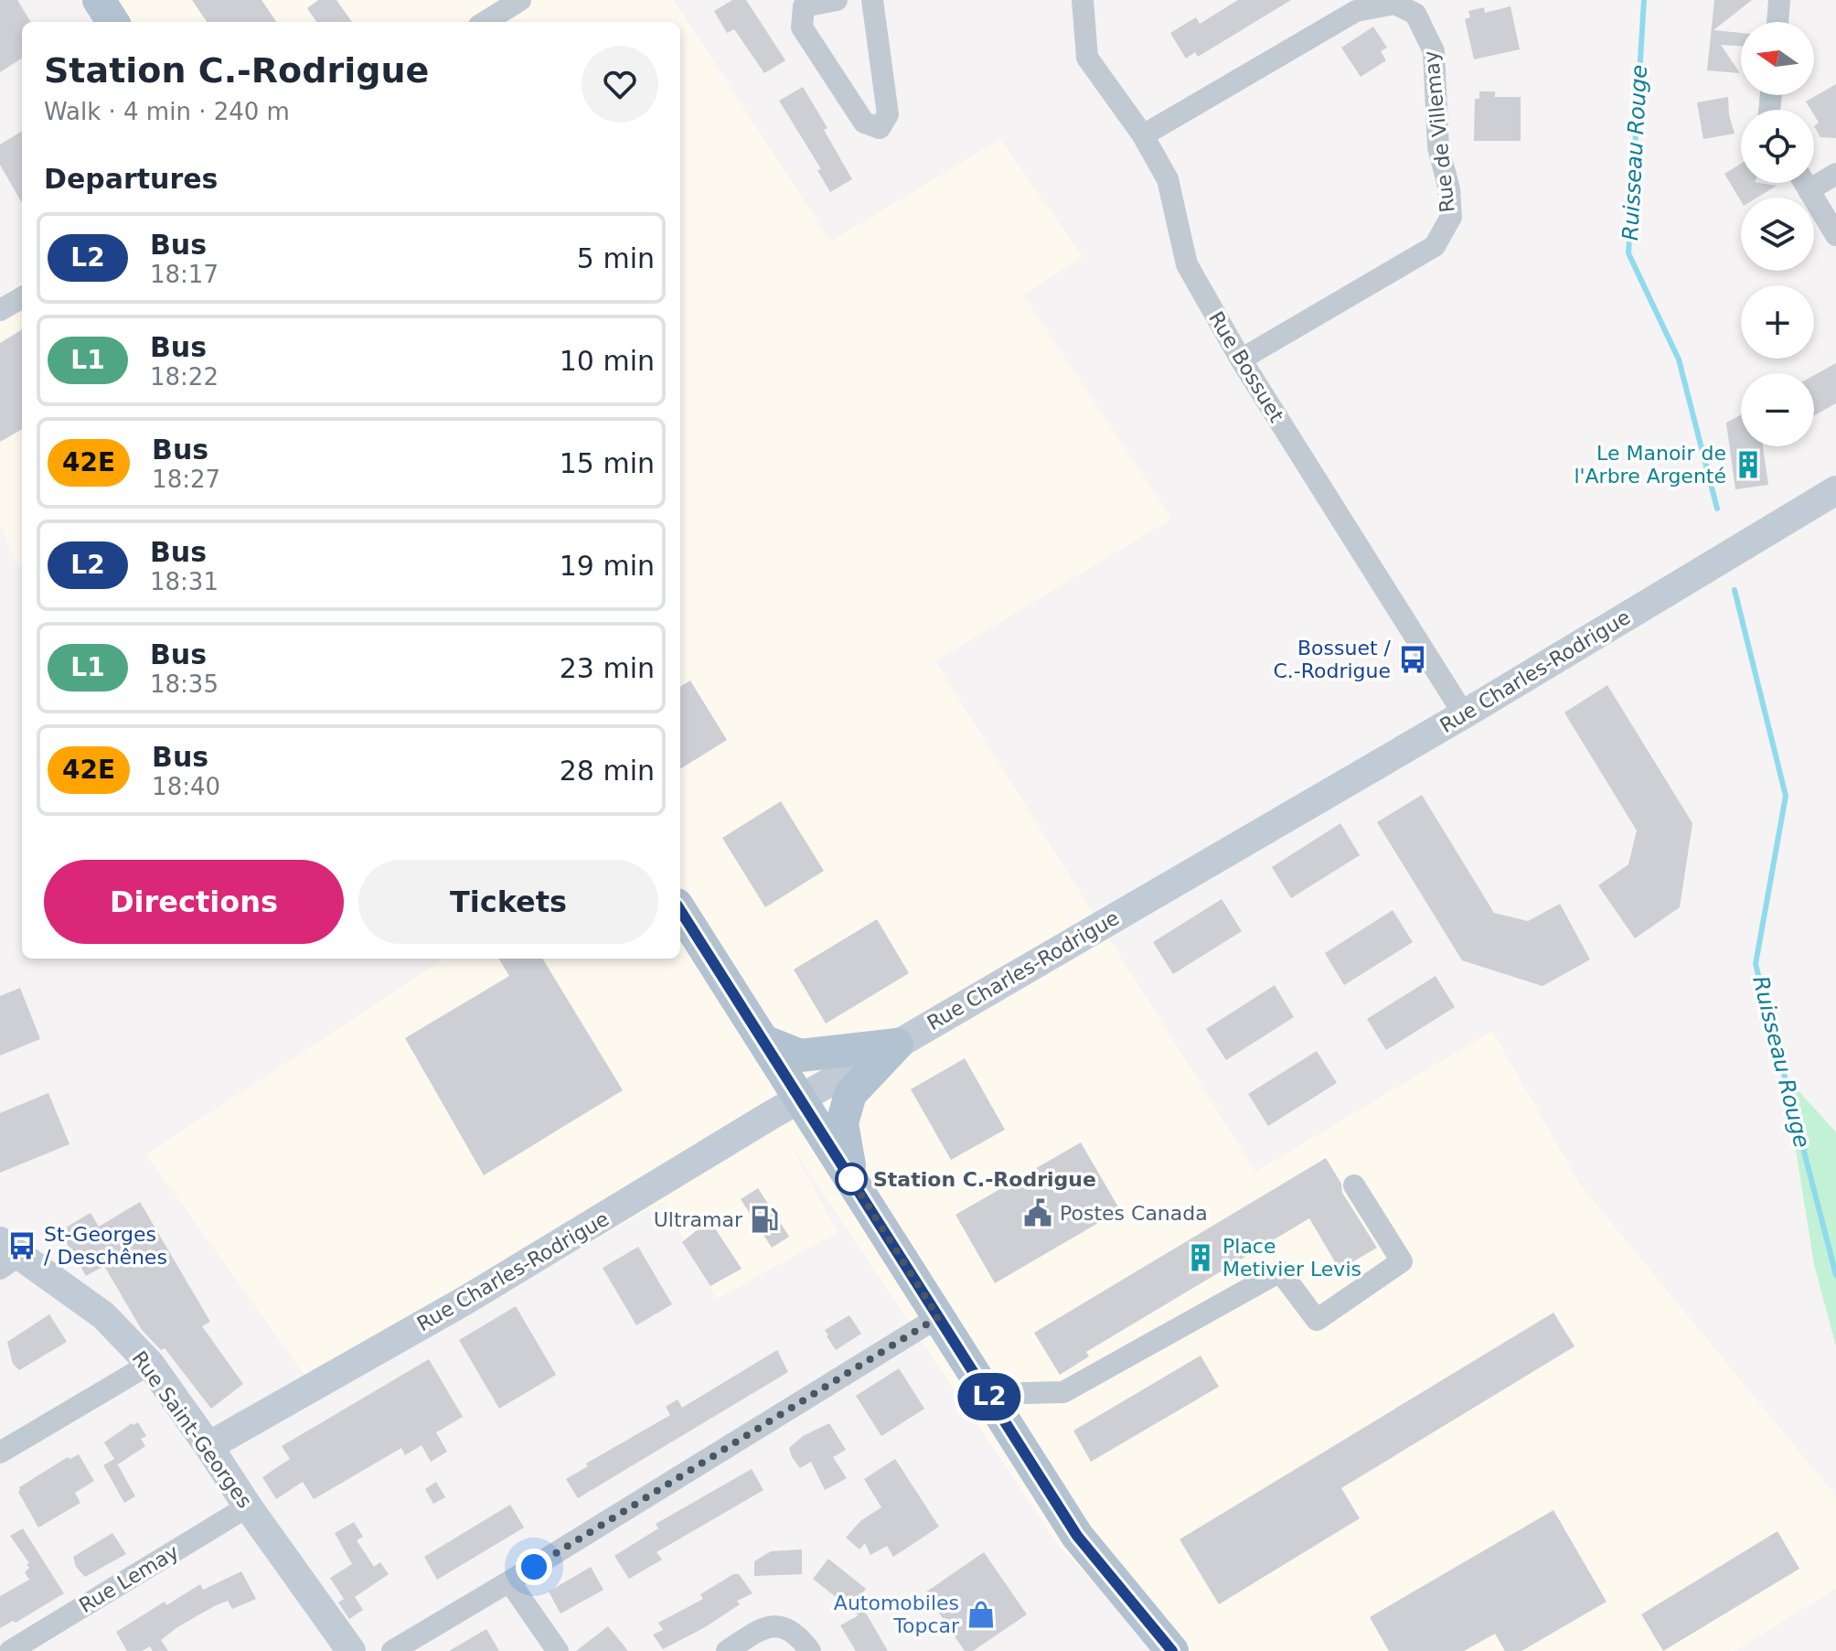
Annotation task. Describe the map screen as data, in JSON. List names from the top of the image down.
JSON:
{
  "streets": {
    "street": [
      "Rue de Villemay",
      "Rue Bossuet",
      "Rue Charles-Rodrigue",
      "Rue Saint-Georges",
      "Rue Lemay"
    ]
  },
  "crossings": [
    ["Rue de Villemay", "Rue Bossuet"],
    ["Rue Bossuet", "Rue Charles-Rodrigue"],
    ["Rue Charles-Rodrigue", "Rue Saint-Georges"],
    ["Rue Saint-Georges", "Rue Lemay"]
  ],
  "water": ["Ruisseau Rouge"],
  "places": {
    "building": ["Le Manoir de l'Arbre Argenté", "Place Metivier Levis"],
    "bus stop": ["Bossuet / C.-Rodrigue", "St-Georges / Deschênes"],
    "other": ["Station C.-Rodrigue"],
    "public building": ["Postes Canada"],
    "fuel station": ["Ultramar"],
    "shop": ["Automobiles Topcar"]
  },
  "lines": ["bus line L2"],
  "north": "left",
  "page": {
    "on_map": "L2",
    "map_buttons": ["+", "−"],
    "heading": [
      ["Station C.-Rodrigue", "Walk · 4 min · 240 m"],
      "Departures"
    ],
    "list": [
      {
        "mark": "L2",
        "name": "Bus",
        "note": "18:17",
        "value": "5 min"
      },
      {
        "mark": "L1",
        "name": "Bus",
        "note": "18:22",
        "value": "10 min"
      },
      {
        "mark": "42E",
        "name": "Bus",
        "note": "18:27",
        "value": "15 min"
      },
      {
        "mark": "L2",
        "name": "Bus",
        "note": "18:31",
        "value": "19 min"
      },
      {
        "mark": "L1",
        "name": "Bus",
        "note": "18:35",
        "value": "23 min"
      },
      {
        "mark": "42E",
        "name": "Bus",
        "note": "18:40",
        "value": "28 min"
      }
    ],
    "buttons": ["Directions", "Tickets"]
  }
}
